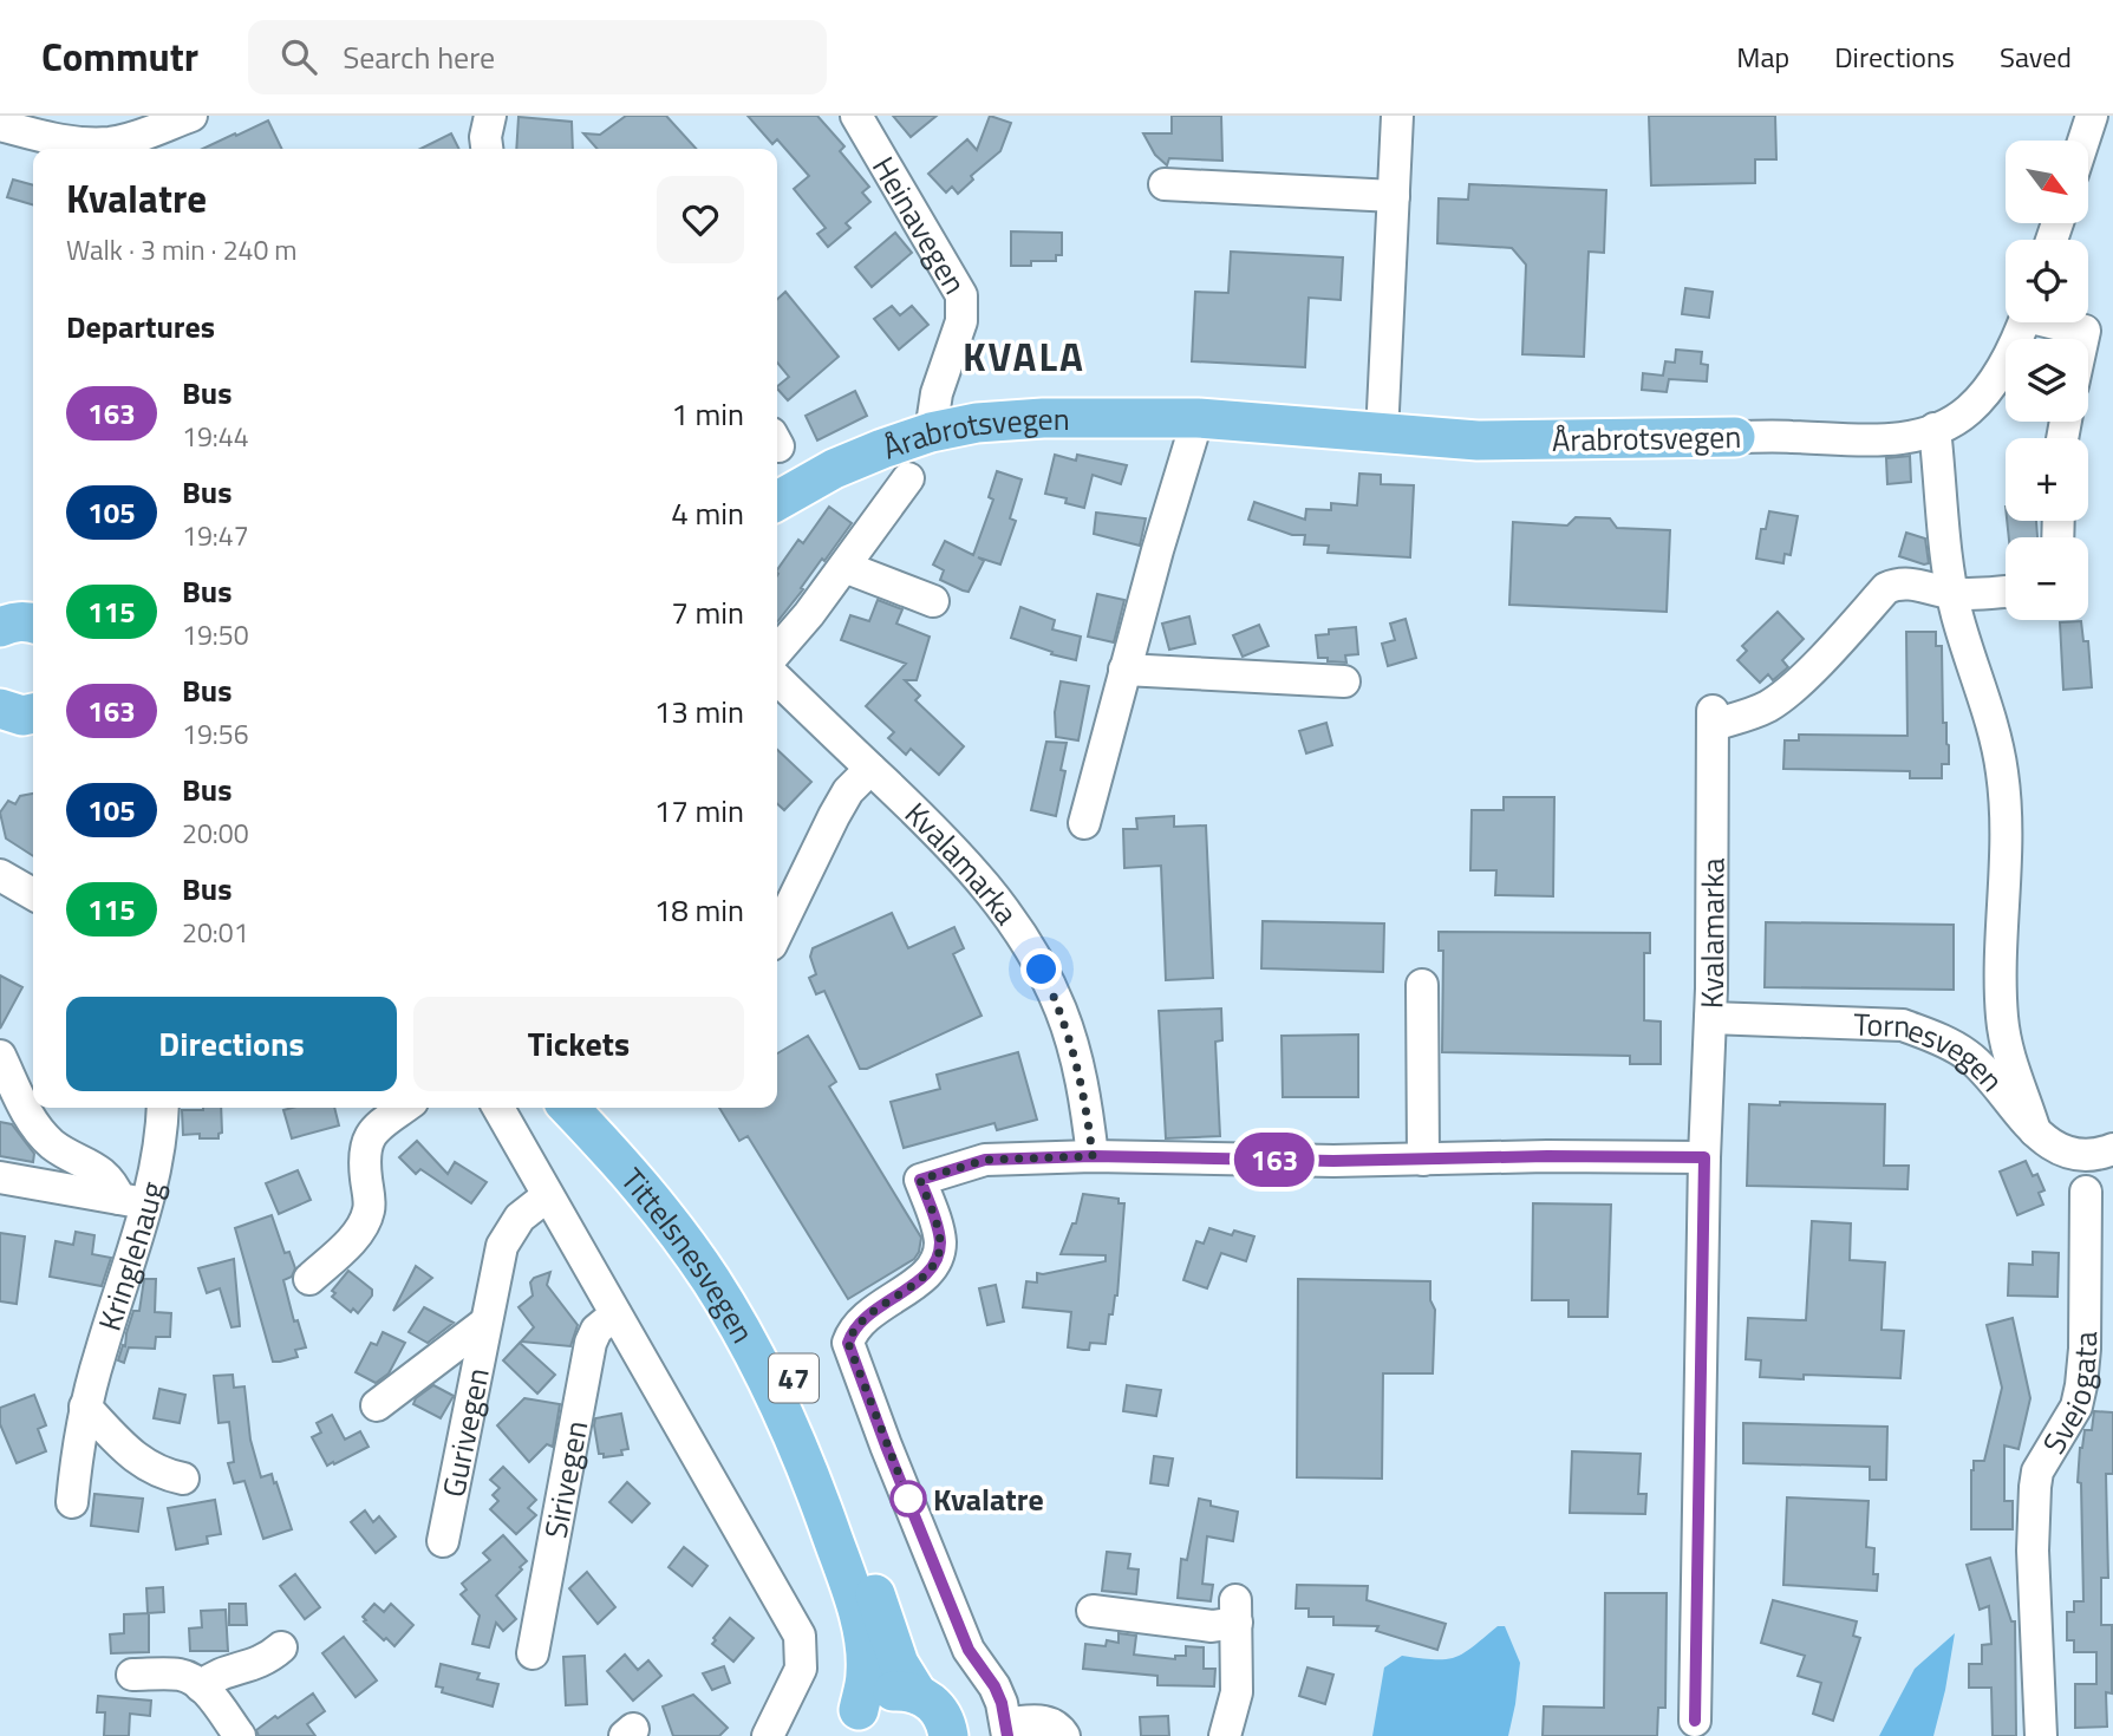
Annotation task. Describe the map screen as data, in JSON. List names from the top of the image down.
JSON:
{
  "streets": {
    "main road": ["Årabrotsvegen", "Tittelsnesvegen", "47"],
    "street": [
      "Heinavegen",
      "Kvalamarka",
      "Tornesvegen",
      "Kringlehaug",
      "Sveiogata",
      "Gurivegen",
      "Sirivegen"
    ]
  },
  "crossings": [
    ["Heinavegen", "Årabrotsvegen"],
    ["Kvalamarka", "Tornesvegen"],
    ["Tittelsnesvegen", "47"]
  ],
  "districts": ["KVALA"],
  "places": ["Kvalatre"],
  "lines": ["bus line 163"],
  "north": "bottom right",
  "page": {
    "header": "Commutr",
    "search": "Search here",
    "nav": ["Map", "Directions", "Saved"],
    "on_map": "163",
    "map_buttons": ["+", "−"],
    "heading": [
      ["Kvalatre", "Walk · 3 min · 240 m"],
      "Departures"
    ],
    "list": [
      {
        "mark": "163",
        "name": "Bus",
        "note": "19:44",
        "value": "1 min"
      },
      {
        "mark": "105",
        "name": "Bus",
        "note": "19:47",
        "value": "4 min"
      },
      {
        "mark": "115",
        "name": "Bus",
        "note": "19:50",
        "value": "7 min"
      },
      {
        "mark": "163",
        "name": "Bus",
        "note": "19:56",
        "value": "13 min"
      },
      {
        "mark": "105",
        "name": "Bus",
        "note": "20:00",
        "value": "17 min"
      },
      {
        "mark": "115",
        "name": "Bus",
        "note": "20:01",
        "value": "18 min"
      }
    ],
    "buttons": ["Directions", "Tickets"]
  }
}
